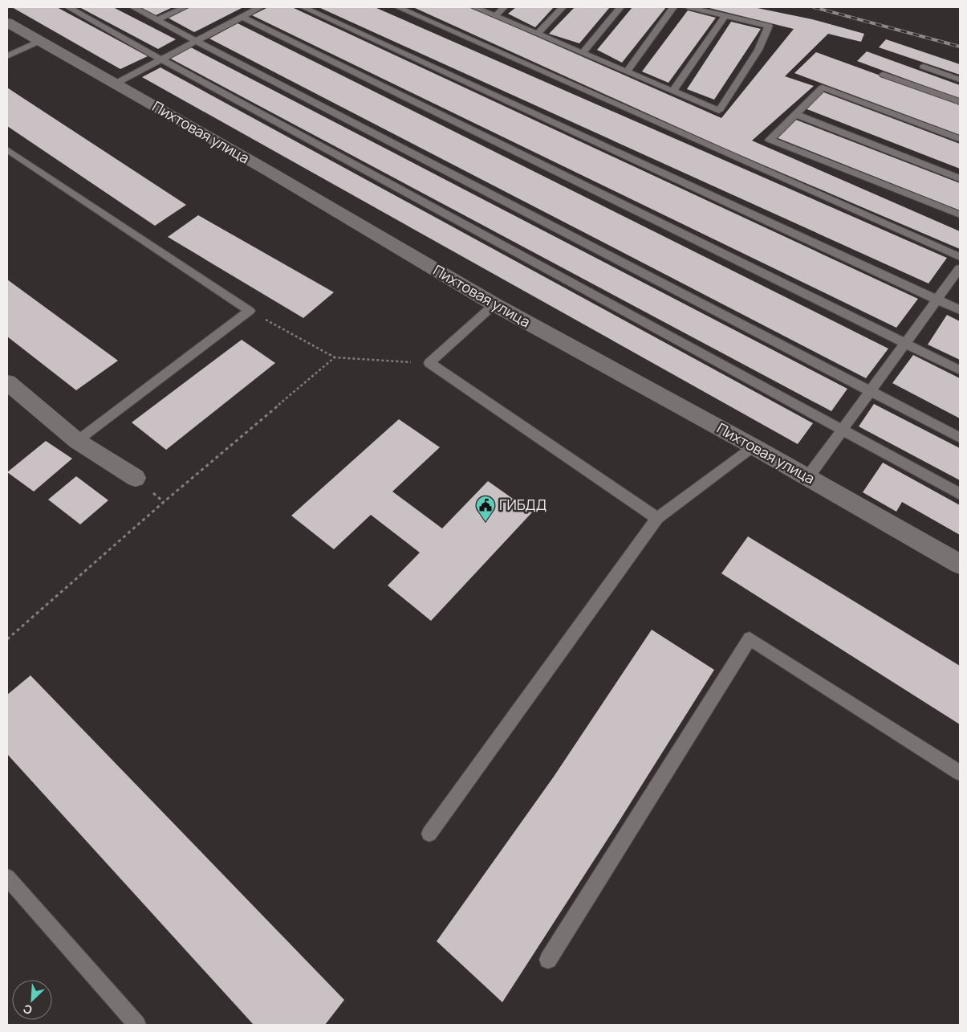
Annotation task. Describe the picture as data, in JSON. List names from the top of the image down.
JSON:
{
  "streets": {
    "street": ["Пихтовая улица"]
  },
  "places": {
    "public building": ["ГИБДД"]
  },
  "north": "bottom left"
}
